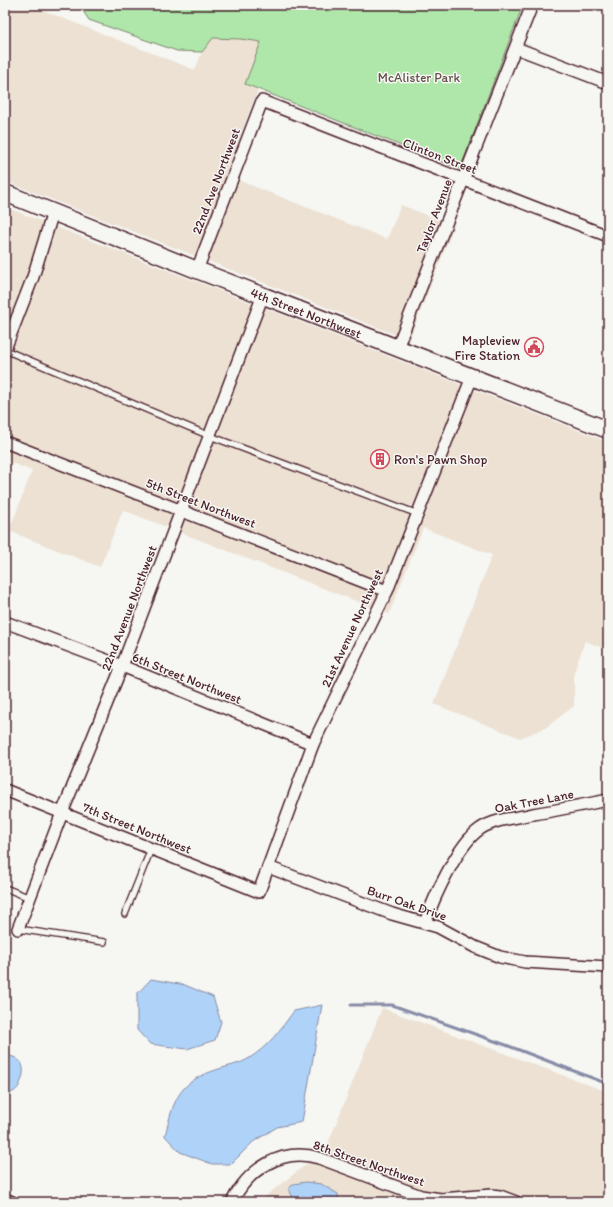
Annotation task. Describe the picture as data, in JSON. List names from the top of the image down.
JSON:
{
  "streets": {
    "street": [
      "Clinton Street",
      "22nd Ave Northwest",
      "Taylor Avenue",
      "4th Street Northwest",
      "5th Street Northwest",
      "22nd Avenue Northwest",
      "21st Avenue Northwest",
      "6th Street Northwest",
      "Oak Tree Lane",
      "7th Street Northwest",
      "Burr Oak Drive",
      "8th Street Northwest"
    ]
  },
  "crossings": [
    ["Clinton Street", "22nd Ave Northwest"],
    ["Clinton Street", "Taylor Avenue"],
    ["22nd Ave Northwest", "4th Street Northwest"],
    ["Taylor Avenue", "4th Street Northwest"],
    ["4th Street Northwest", "22nd Avenue Northwest"],
    ["4th Street Northwest", "21st Avenue Northwest"],
    ["5th Street Northwest", "22nd Avenue Northwest"],
    ["5th Street Northwest", "21st Avenue Northwest"],
    ["22nd Avenue Northwest", "6th Street Northwest"],
    ["22nd Avenue Northwest", "7th Street Northwest"],
    ["21st Avenue Northwest", "6th Street Northwest"],
    ["21st Avenue Northwest", "7th Street Northwest"],
    ["21st Avenue Northwest", "Burr Oak Drive"],
    ["Oak Tree Lane", "Burr Oak Drive"]
  ],
  "parks": ["McAlister Park"],
  "places": {
    "public building": ["Mapleview Fire Station"],
    "building": ["Ron's Pawn Shop"]
  }
}
